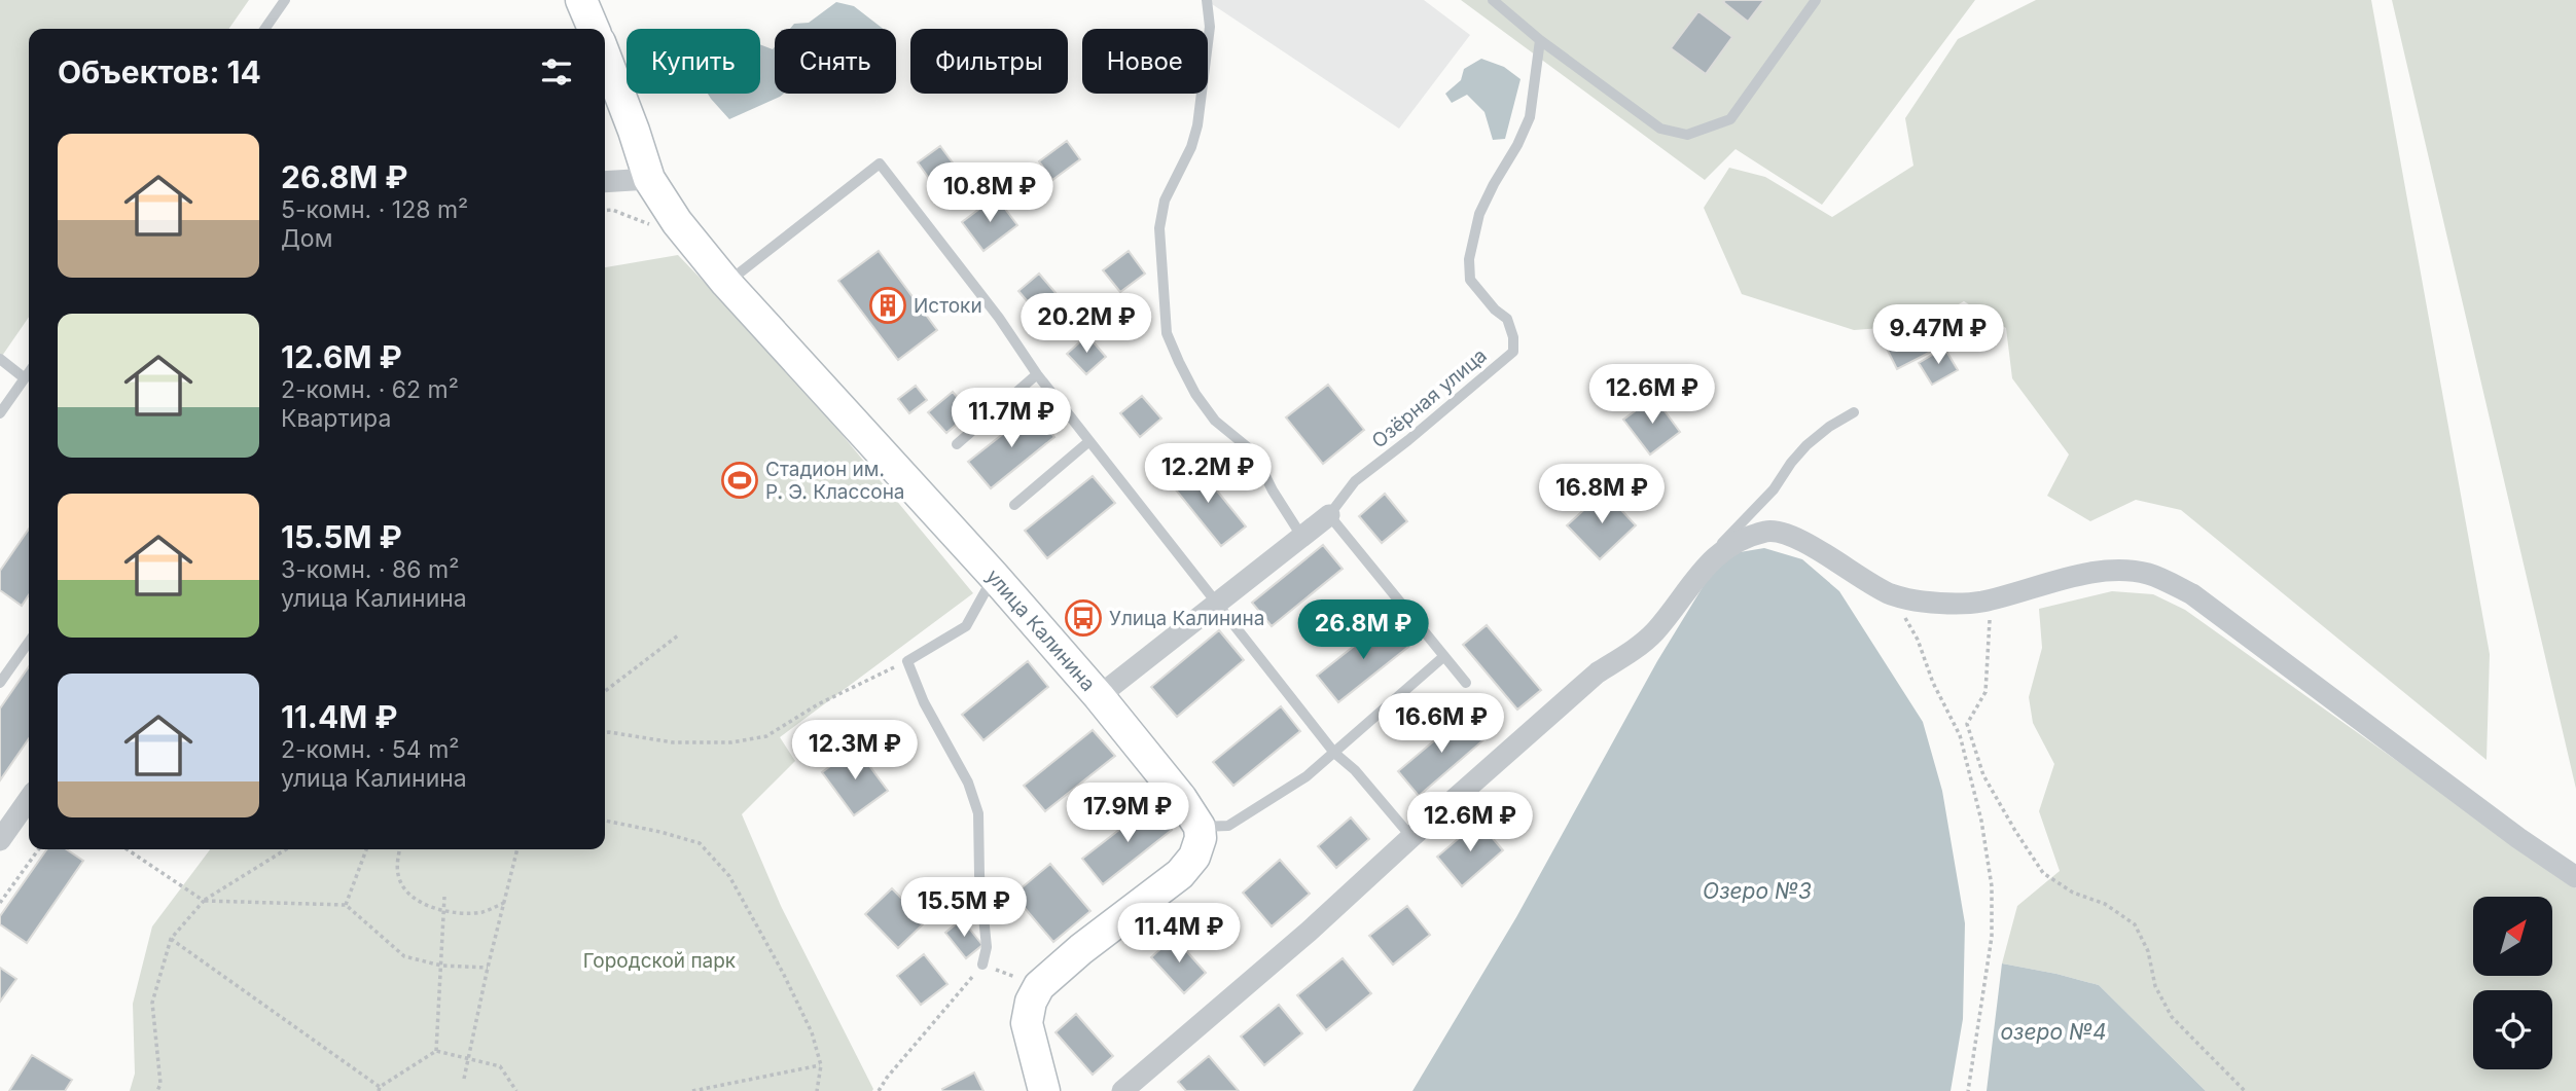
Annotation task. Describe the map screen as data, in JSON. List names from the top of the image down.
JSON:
{
  "streets": {
    "street": ["улица Калинина"],
    "lane": ["Озёрная улица"]
  },
  "water": ["Озеро №3", "озеро №4"],
  "parks": ["Городской парк"],
  "places": {
    "building": ["Истоки"],
    "sports": ["Стадион им. Р. Э. Классона"],
    "bus stop": ["Улица Калинина"]
  },
  "north": "top right",
  "page": {
    "chip": [
      "Купить",
      "Снять",
      "Фильтры",
      "Новое"
    ],
    "heading": "Объектов: 14",
    "list": [
      {
        "name": "26.8M ₽",
        "note": "5-комн. · 128 m² · Дом"
      },
      {
        "name": "12.6M ₽",
        "note": "2-комн. · 62 m² · Квартира"
      },
      {
        "name": "15.5M ₽",
        "note": "3-комн. · 86 m² · улица Калинина"
      },
      {
        "name": "11.4M ₽",
        "note": "2-комн. · 54 m² · улица Калинина"
      }
    ],
    "price": [
      "10.8M ₽",
      "20.2M ₽",
      "9.47M ₽",
      "12.6M ₽",
      "11.7M ₽",
      "12.2M ₽",
      "16.8M ₽",
      "26.8M ₽",
      "16.6M ₽",
      "12.3M ₽",
      "17.9M ₽",
      "12.6M ₽",
      "15.5M ₽",
      "11.4M ₽"
    ]
  }
}
